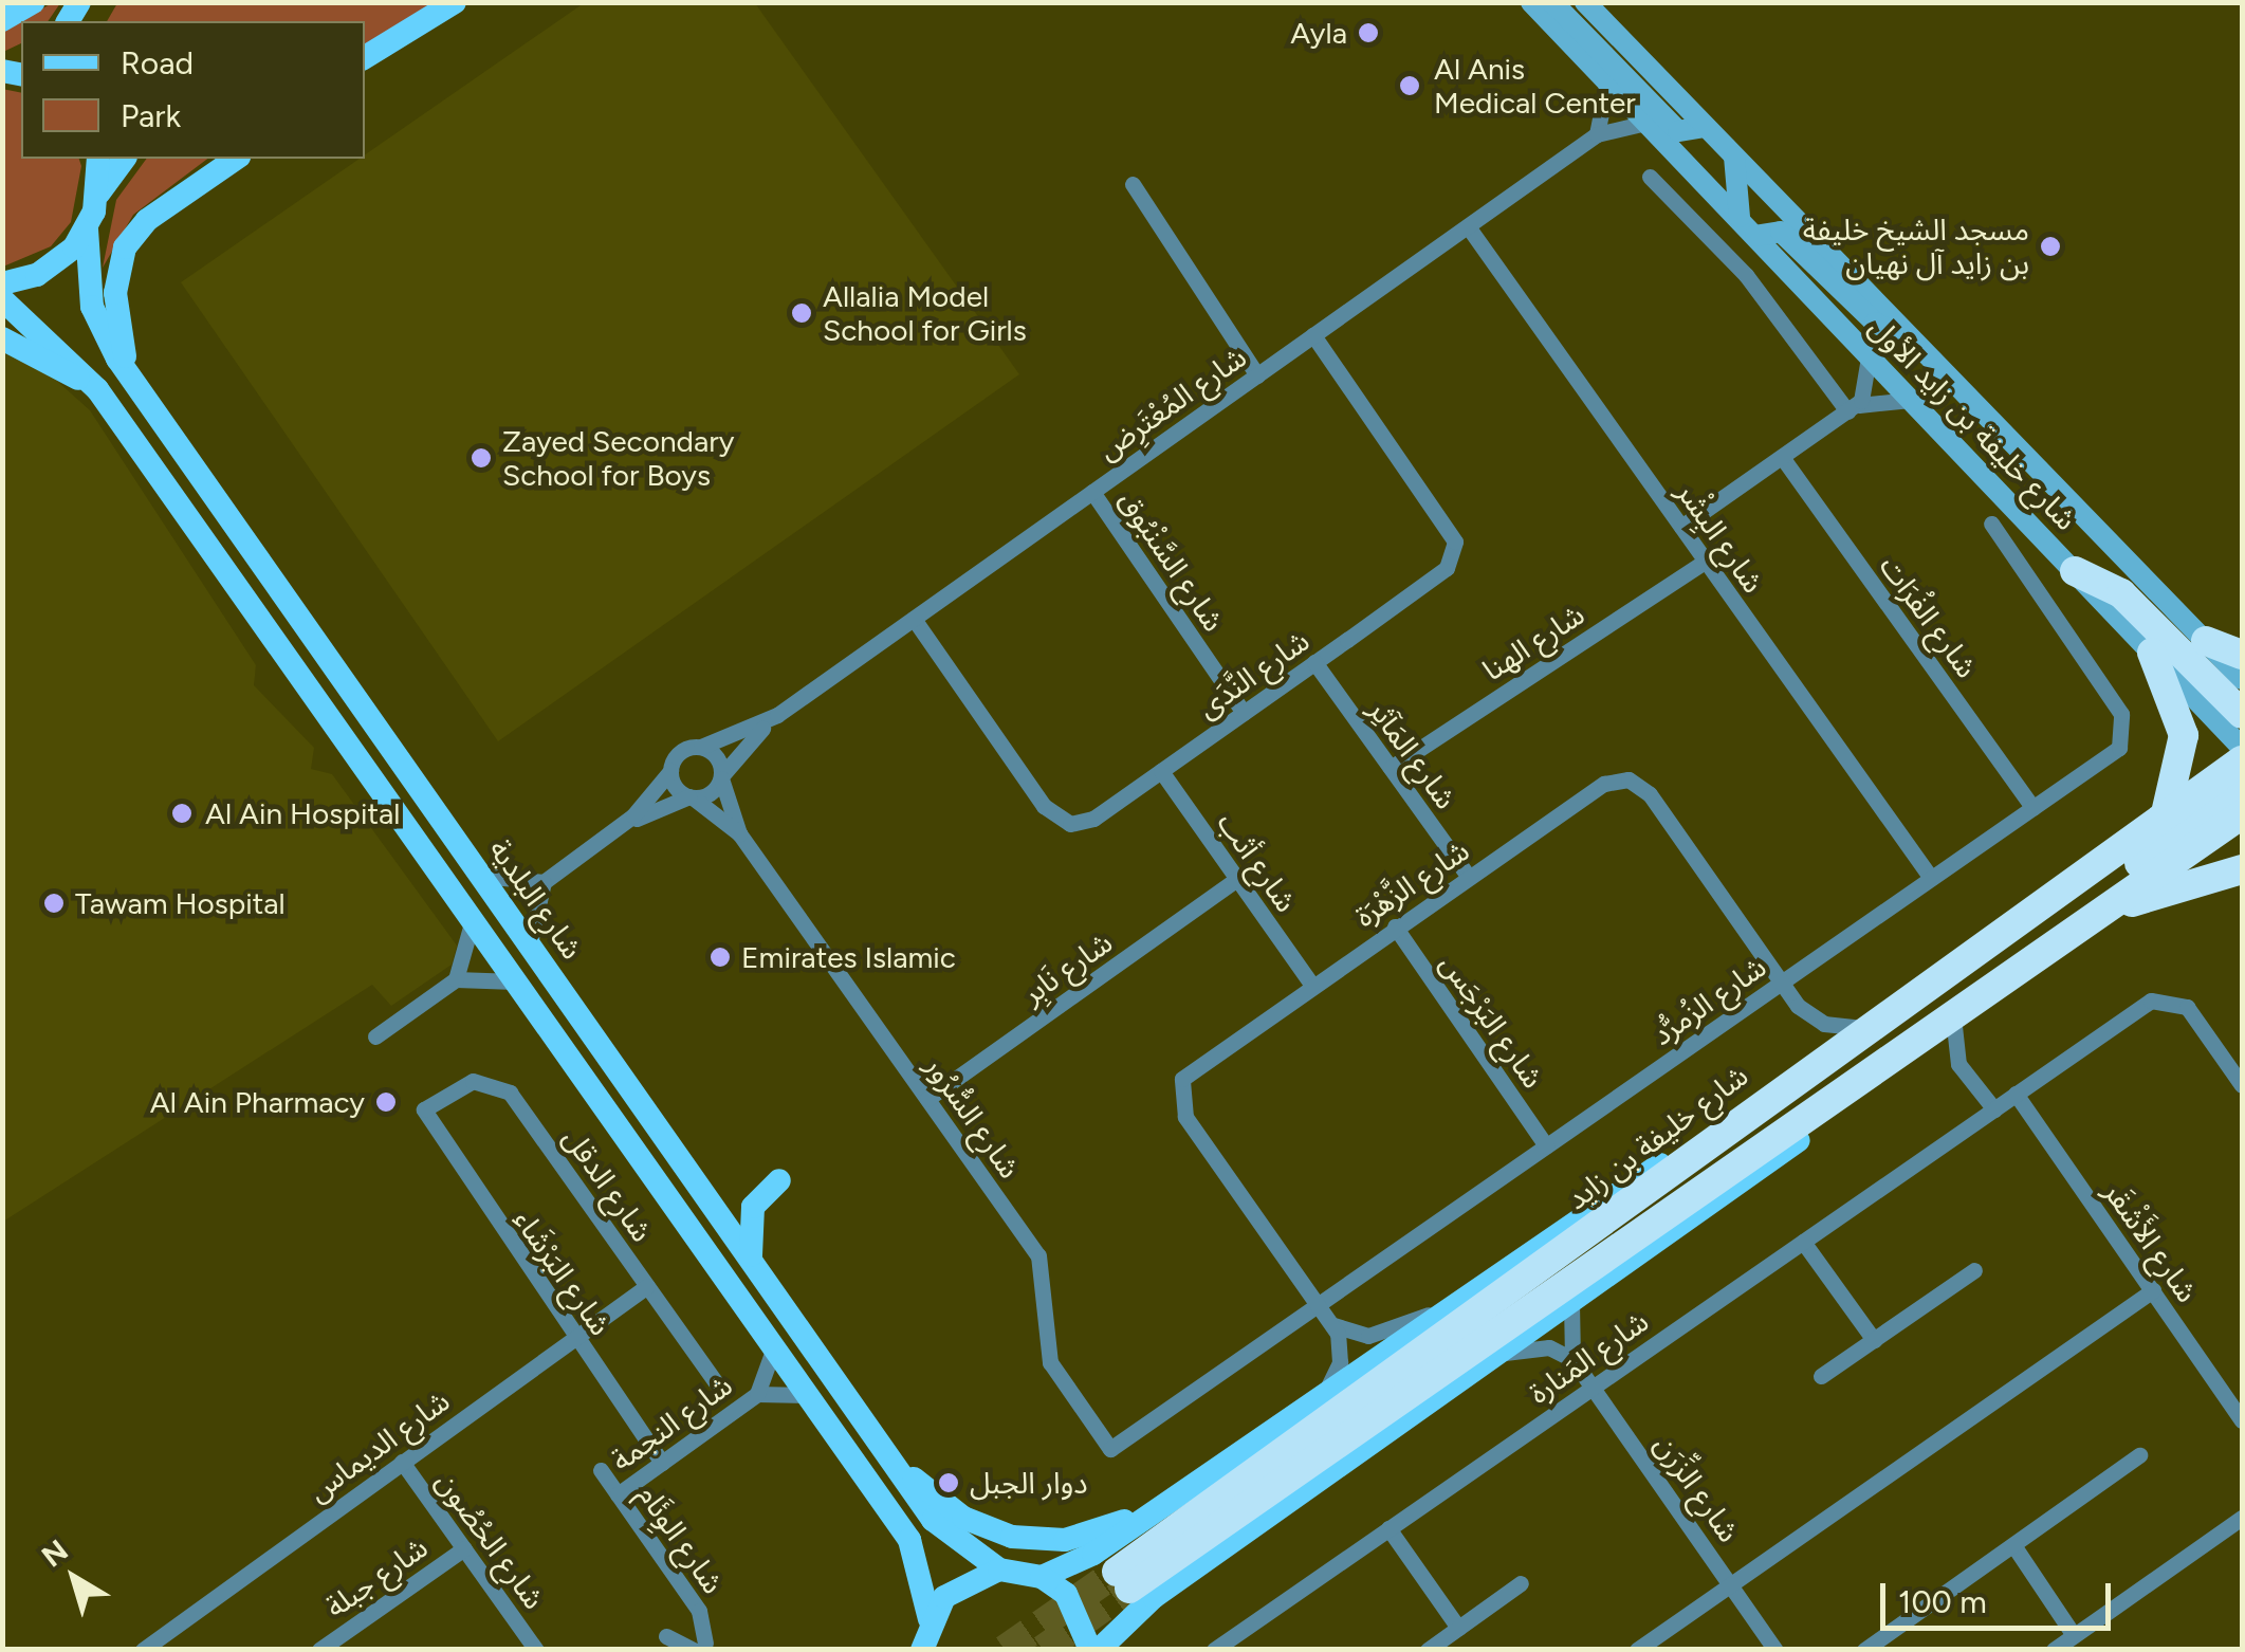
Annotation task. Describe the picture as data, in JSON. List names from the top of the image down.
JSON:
{
  "streets": {
    "highway": ["شارع خليفة بن زايد"],
    "main road": ["شارع خليفة بن زايد الأول", "شارع البلدية"],
    "street": [
      "شارع المُعْتَرِض",
      "شارع البِشْر",
      "شارع السَّنْبُوق",
      "شارع الفُرَات",
      "شارع الهنا",
      "شارع النَّدَى",
      "شارع المَآثِر",
      "شارع أثب",
      "شارع الزَّهْرَة",
      "شارع نَابِر",
      "شارع الزُمرُّد",
      "شارع البَرْجَس",
      "شارع السُّرُور",
      "شارع الدقل",
      "شارع الأَشْقَر",
      "شارع البَرْشَاء",
      "شارع المَنارة",
      "شارع النجمة",
      "شارع الديماس",
      "شارع الزِّرَن",
      "شارع الوِئَام",
      "شارع الحُصُون",
      "شارع جبلة"
    ]
  },
  "crossings": [
    ["شارع المُعْتَرِض", "شارع خليفة بن زايد الأول"],
    ["شارع المُعْتَرِض", "شارع البِشْر"],
    ["شارع المُعْتَرِض", "شارع السَّنْبُوق"],
    ["شارع المُعْتَرِض", "شارع النَّدَى"],
    ["شارع المُعْتَرِض", "شارع السُّرُور"],
    ["شارع البِشْر", "شارع الهنا"],
    ["شارع البِشْر", "شارع الزُمرُّد"],
    ["شارع السَّنْبُوق", "شارع النَّدَى"],
    ["شارع الفُرَات", "شارع الزُمرُّد"],
    ["شارع الهنا", "شارع المَآثِر"],
    ["شارع النَّدَى", "شارع المَآثِر"],
    ["شارع النَّدَى", "شارع أثب"],
    ["شارع المَآثِر", "شارع الزَّهْرَة"],
    ["شارع أثب", "شارع الزَّهْرَة"],
    ["شارع أثب", "شارع نَابِر"],
    ["شارع الزَّهْرَة", "شارع الزُمرُّد"],
    ["شارع الزَّهْرَة", "شارع البَرْجَس"],
    ["شارع الزَّهْرَة", "شارع خليفة بن زايد"],
    ["شارع نَابِر", "شارع السُّرُور"],
    ["شارع الزُمرُّد", "شارع البَرْجَس"],
    ["شارع الزُمرُّد", "شارع السُّرُور"],
    ["شارع الدقل", "شارع البَرْشَاء"],
    ["شارع الدقل", "شارع الديماس"],
    ["شارع الأَشْقَر", "شارع المَنارة"],
    ["شارع البَرْشَاء", "شارع النجمة"],
    ["شارع البَرْشَاء", "شارع الديماس"],
    ["شارع المَنارة", "شارع الزِّرَن"],
    ["شارع النجمة", "شارع الوِئَام"],
    ["شارع الديماس", "شارع الحُصُون"],
    ["شارع الحُصُون", "شارع جبلة"]
  ],
  "places": [
    "Ayla",
    "Al Anis Medical Center",
    "مسجد الشيخ خليفة بن زايد آل نهيان",
    "Allalia Model School for Girls",
    "Zayed Secondary School for Boys",
    "Al Ain Hospital",
    "Tawam Hospital",
    "Emirates Islamic",
    "Al Ain Pharmacy",
    "دوار الجبل"
  ],
  "legend": ["Road", "Park"],
  "scale_bar": "100 m",
  "north": "top left"
}
